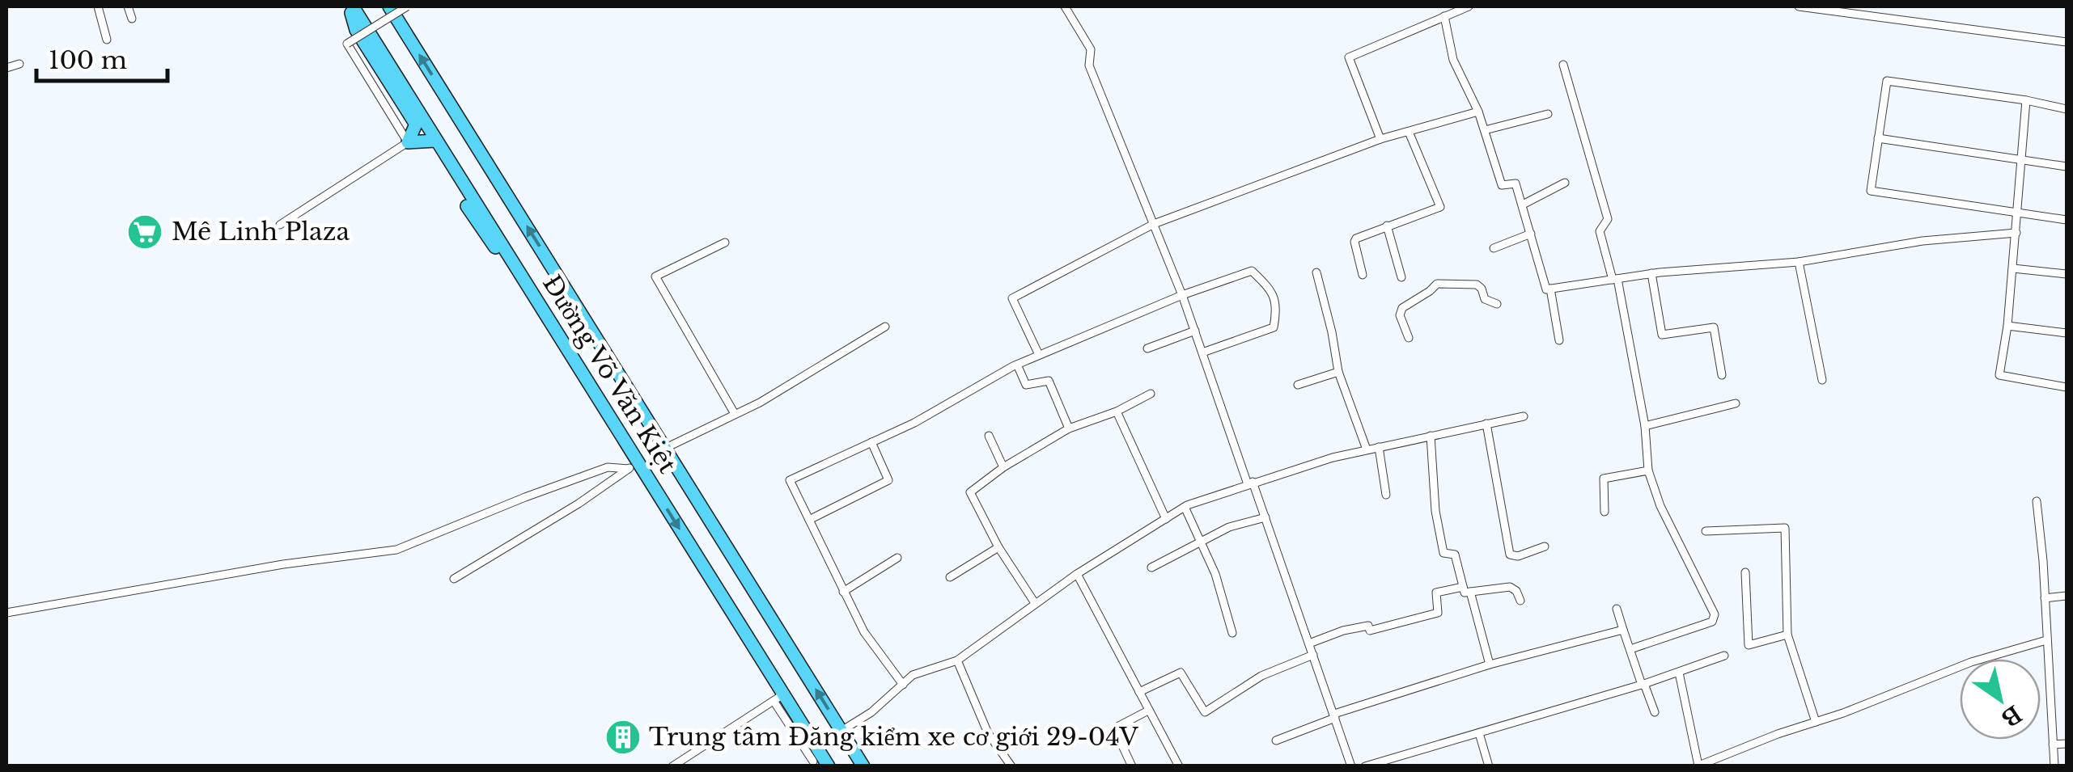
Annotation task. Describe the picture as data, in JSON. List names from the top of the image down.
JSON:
{
  "streets": {
    "highway": ["Đường Võ Văn Kiệt"]
  },
  "places": {
    "supermarket": ["Mê Linh Plaza"],
    "building": ["Trung tâm Đăng kiểm xe cơ giới 29-04V"]
  },
  "scale_bar": "100 m",
  "north": "bottom right"
}
